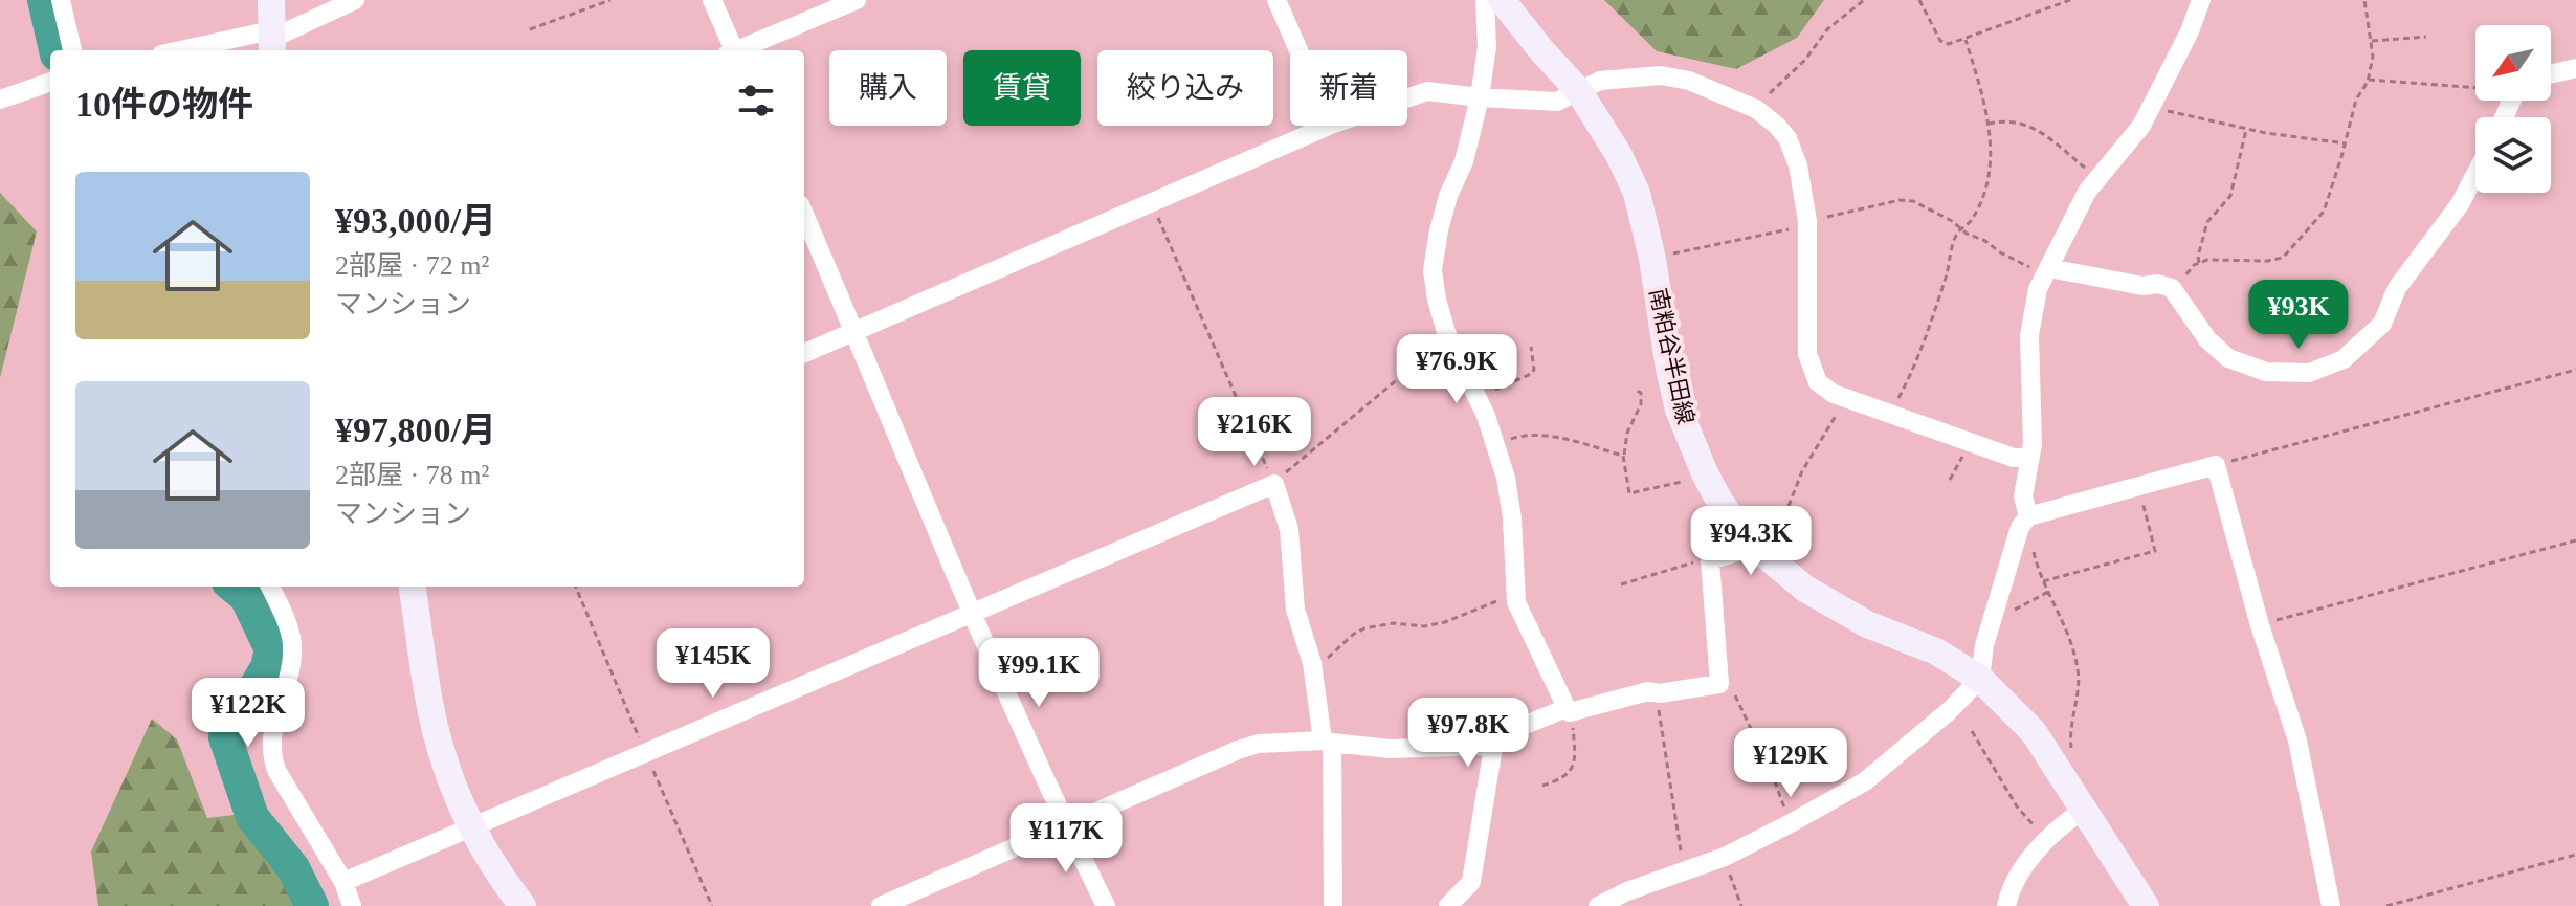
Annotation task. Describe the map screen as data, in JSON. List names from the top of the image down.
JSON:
{
  "streets": {
    "main road": ["南粕谷半田線"]
  },
  "north": "bottom left",
  "page": {
    "chip": [
      "購入",
      "賃貸",
      "絞り込み",
      "新着"
    ],
    "heading": "10件の物件",
    "list": [
      {
        "name": "¥93,000/月",
        "note": "2部屋 · 72 m² · マンション"
      },
      {
        "name": "¥97,800/月",
        "note": "2部屋 · 78 m² · マンション"
      }
    ],
    "price": [
      "¥93K",
      "¥76.9K",
      "¥216K",
      "¥94.3K",
      "¥145K",
      "¥99.1K",
      "¥122K",
      "¥97.8K",
      "¥129K",
      "¥117K"
    ]
  }
}
